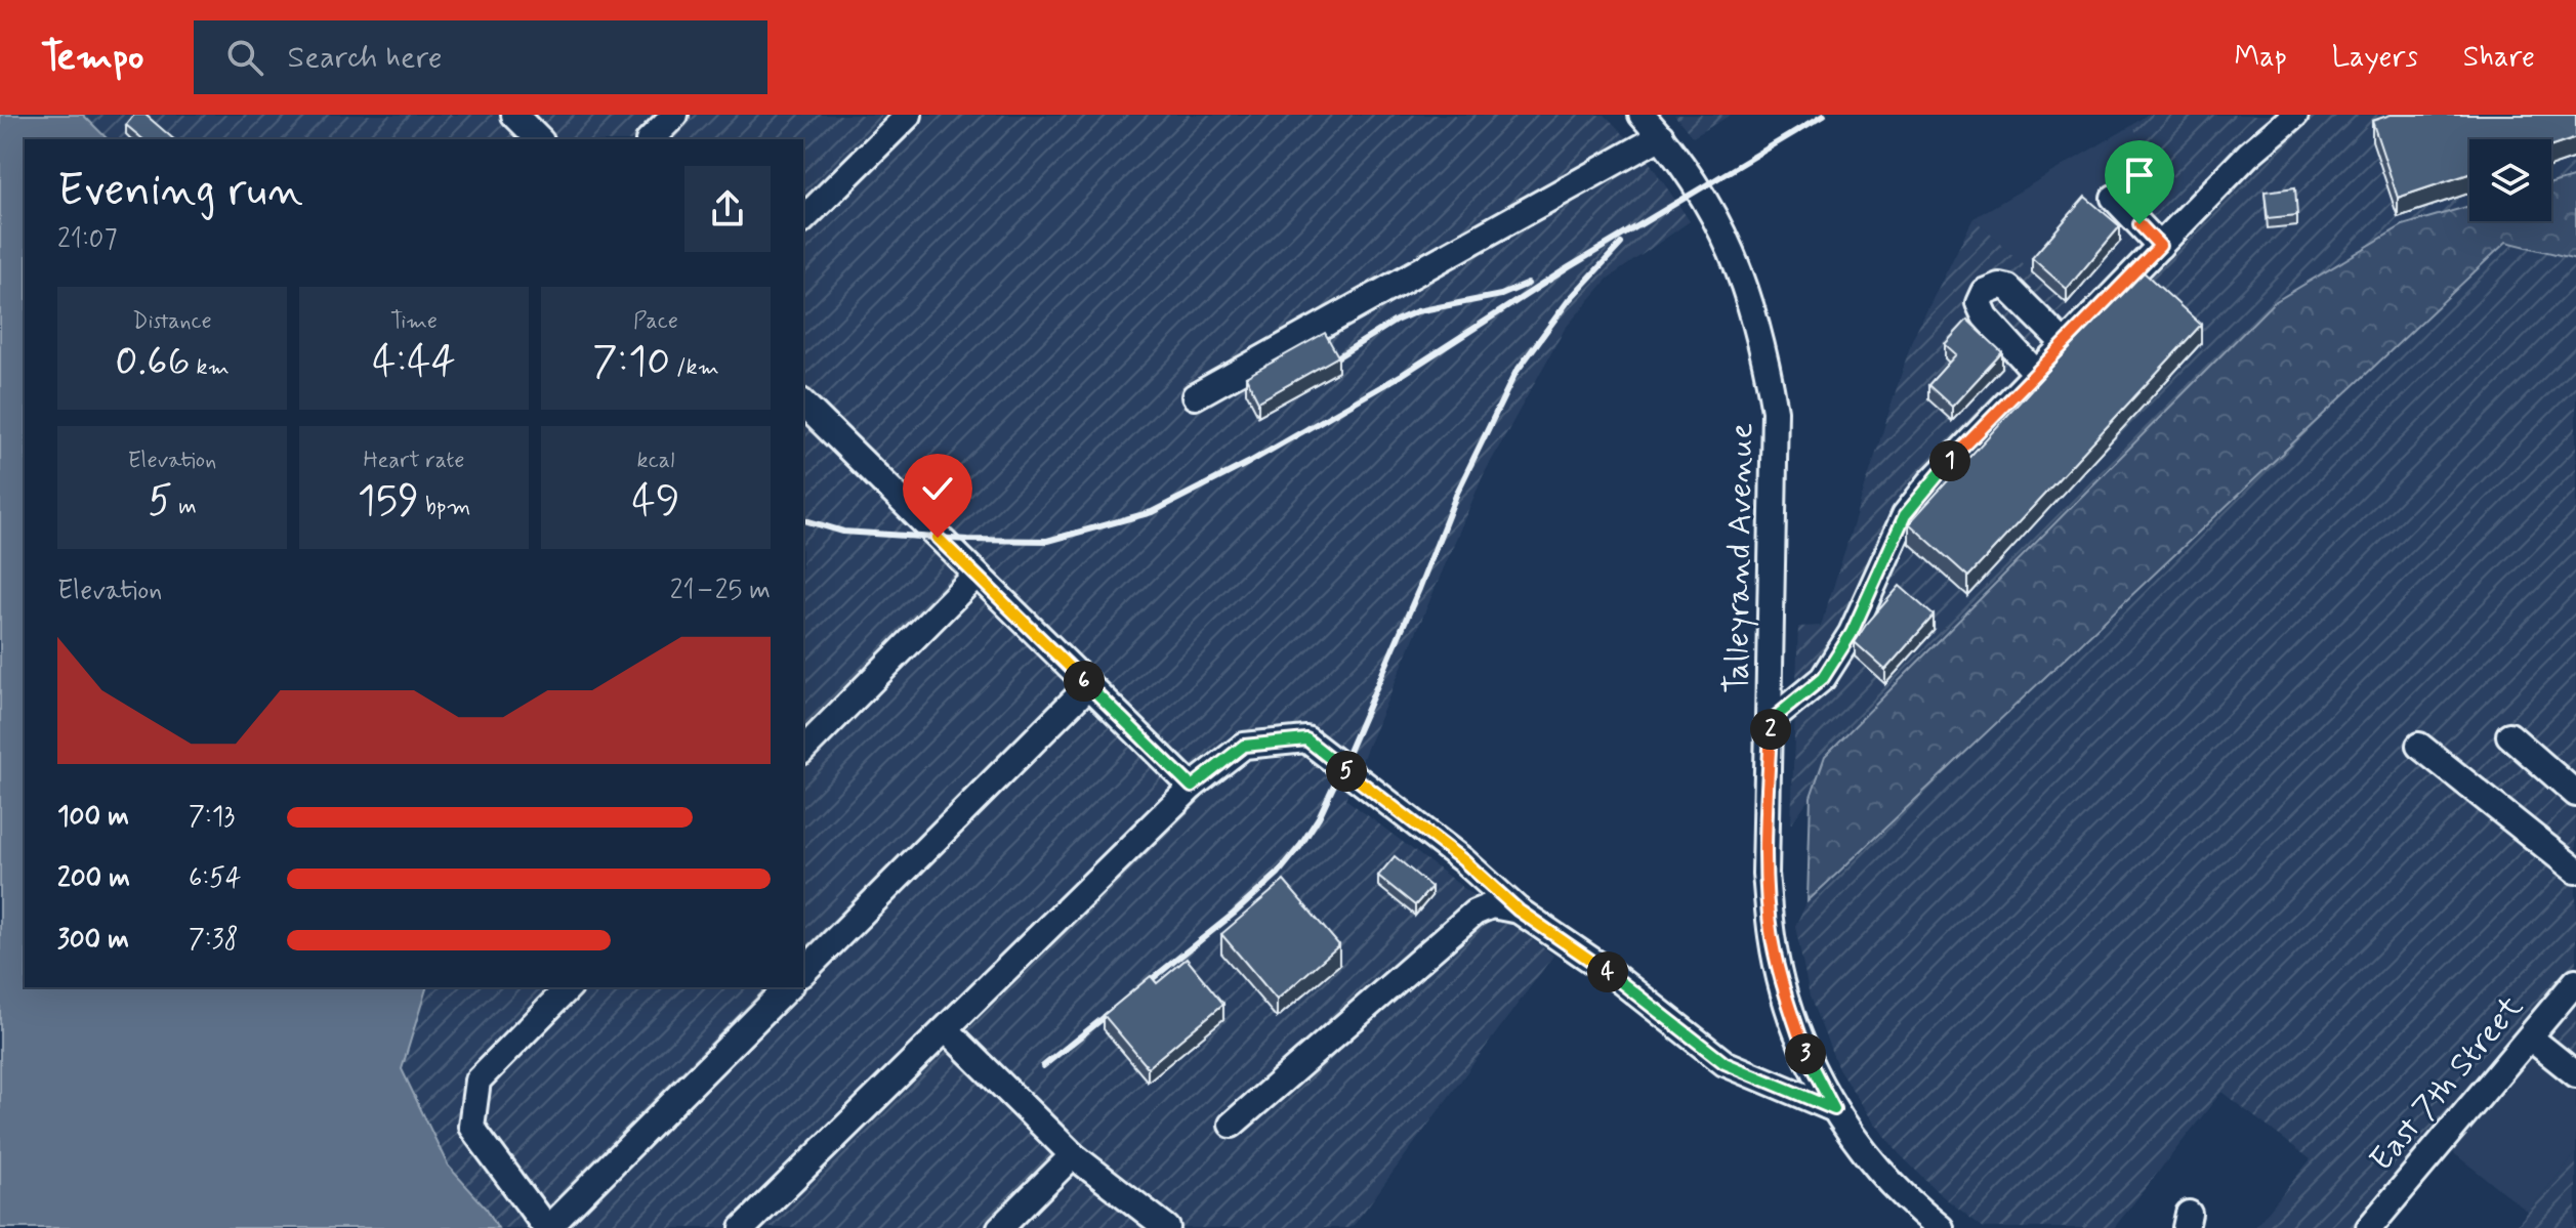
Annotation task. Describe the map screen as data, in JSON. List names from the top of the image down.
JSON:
{
  "streets": {
    "street": ["Talleyrand Avenue", "East 7th Street"]
  },
  "page": {
    "header": "Tempo",
    "search": "Search here",
    "nav": ["Map", "Layers", "Share"],
    "heading": ["Evening run", "21:07"],
    "stats": [
      ["Distance", "0.66 km"],
      ["Time", "4:44"],
      ["Pace", "7:10 /km"],
      ["Elevation", "5 m"],
      ["Heart rate", "159 bpm"],
      ["kcal", "49"]
    ],
    "pins": [
      "1",
      "6",
      "2",
      "5",
      "4",
      "3"
    ],
    "chart": ["Elevation", "21–25 m"],
    "list": [
      {
        "name": "100 m",
        "note": "7:13"
      },
      {
        "name": "200 m",
        "note": "6:54"
      },
      {
        "name": "300 m",
        "note": "7:38"
      }
    ]
  }
}
